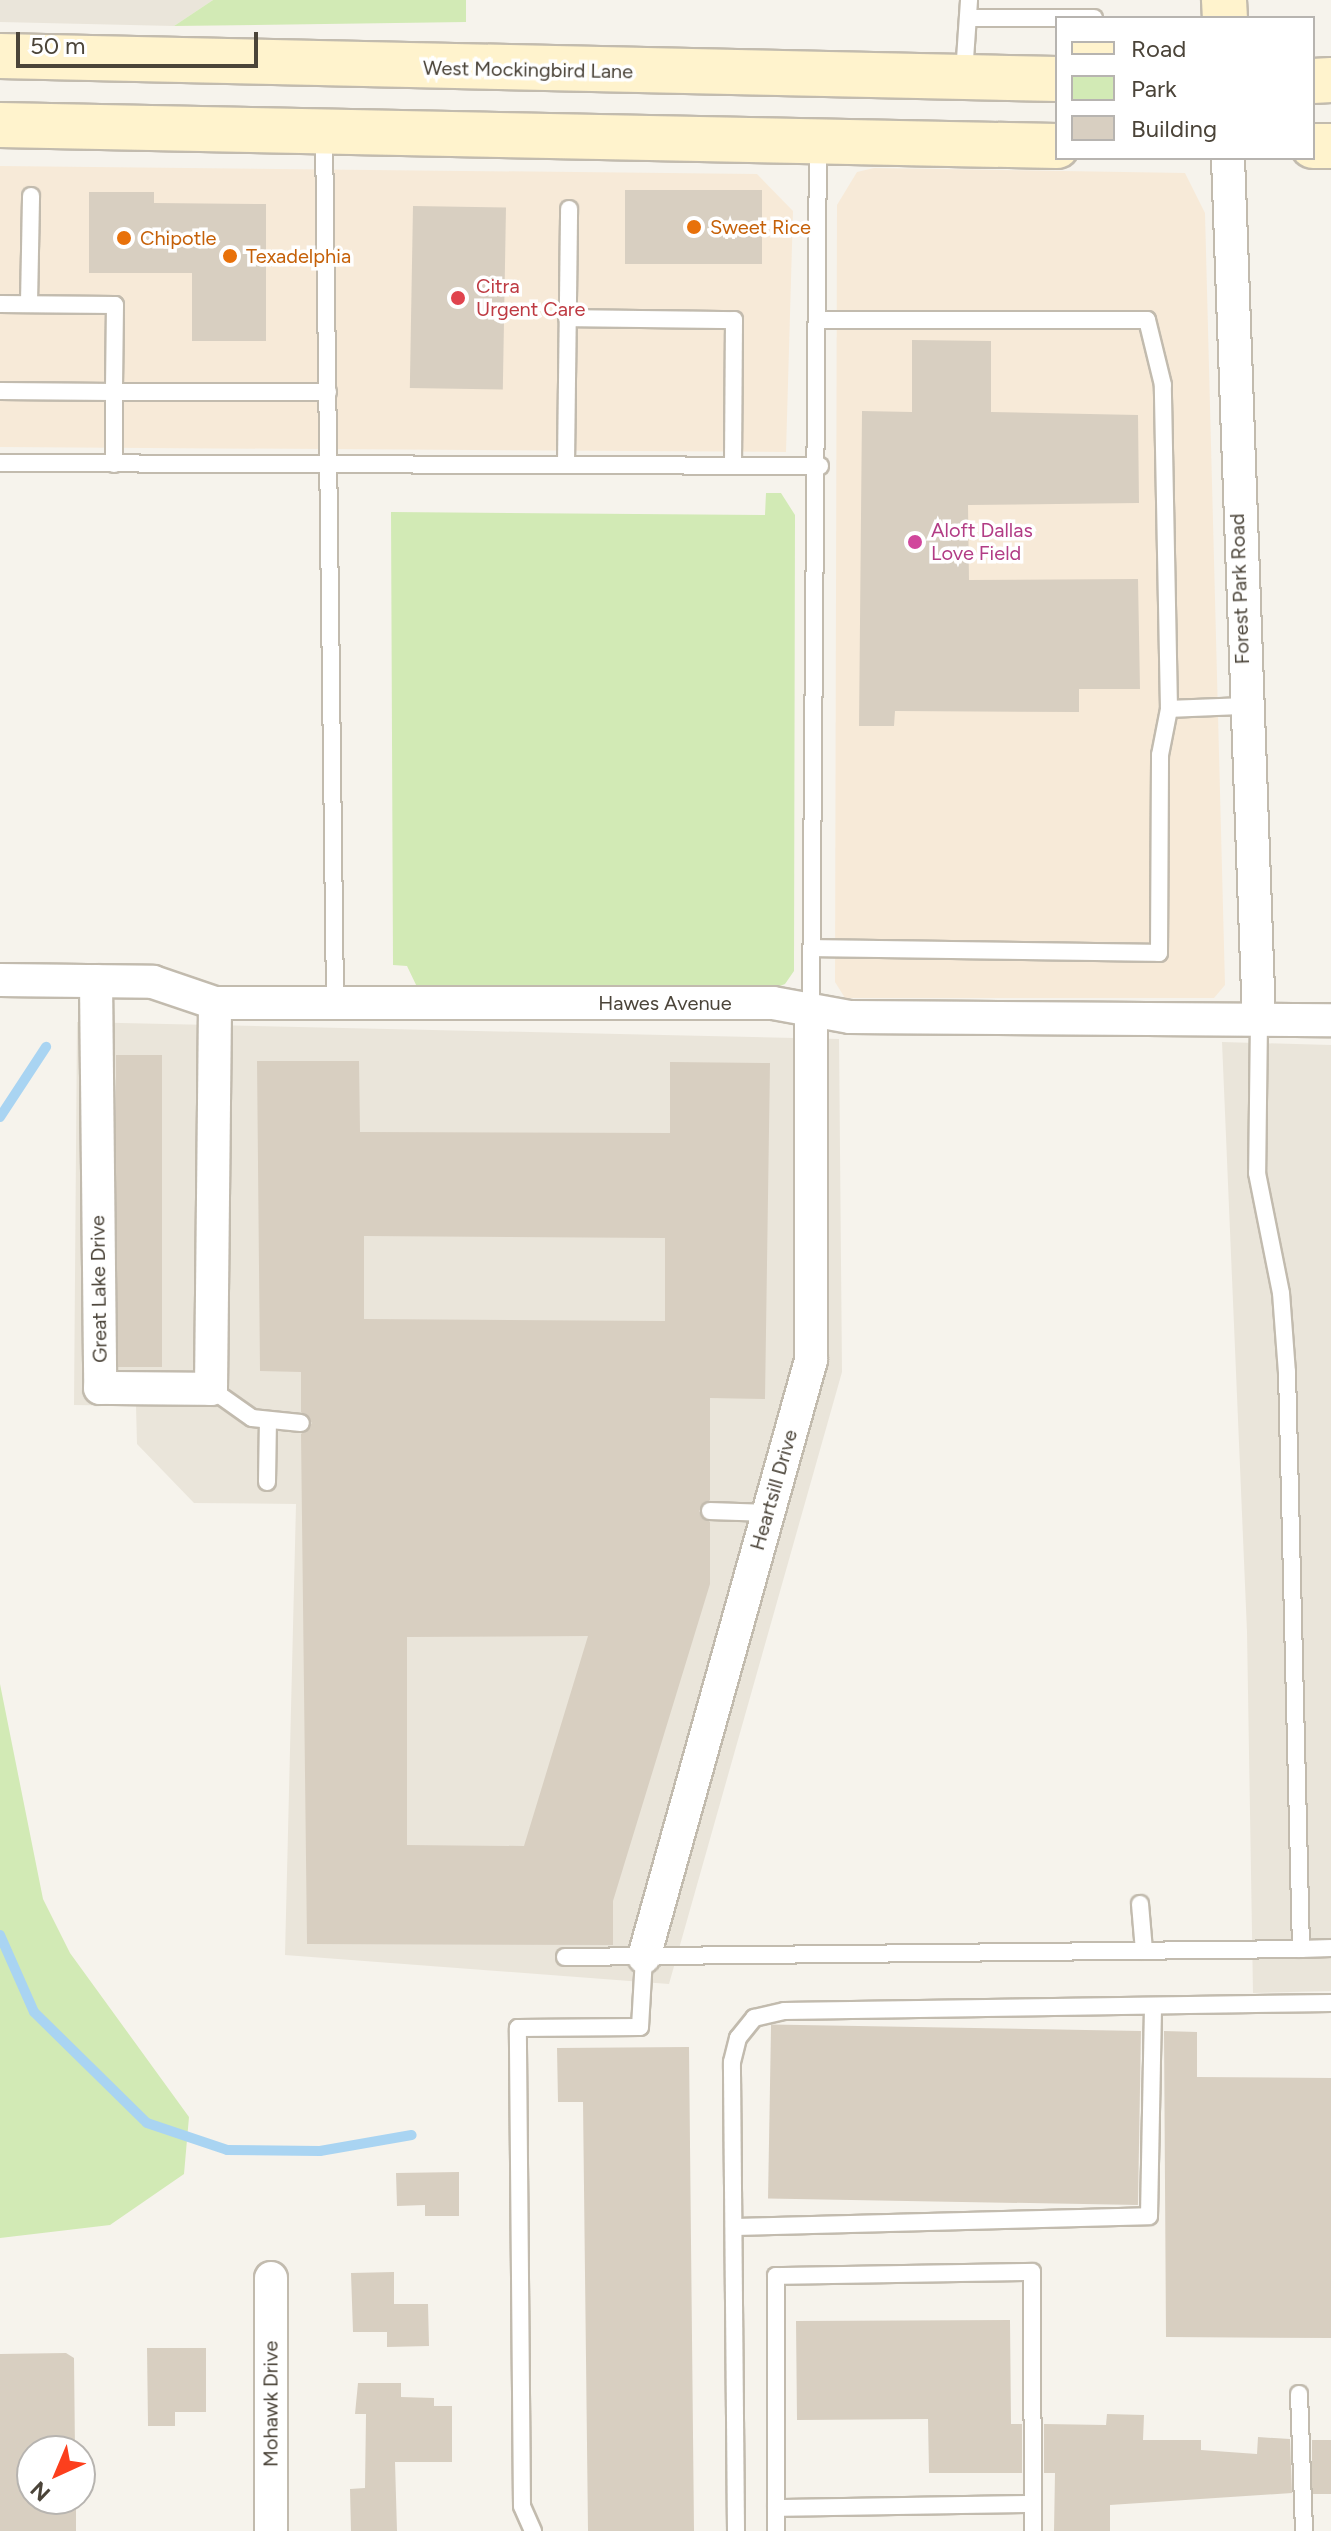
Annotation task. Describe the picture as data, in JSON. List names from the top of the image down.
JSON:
{
  "streets": {
    "main road": ["West Mockingbird Lane"],
    "street": [
      "Forest Park Road",
      "Hawes Avenue",
      "Great Lake Drive",
      "Heartsill Drive",
      "Mohawk Drive"
    ]
  },
  "crossings": [
    ["Forest Park Road", "Hawes Avenue"],
    ["Hawes Avenue", "Great Lake Drive"],
    ["Hawes Avenue", "Heartsill Drive"]
  ],
  "places": [
    "Sweet Rice",
    "Chipotle",
    "Texadelphia",
    "Citra Urgent Care",
    "Aloft Dallas Love Field"
  ],
  "legend": ["Road", "Park", "Building"],
  "scale_bar": "50 m",
  "north": "bottom left"
}
